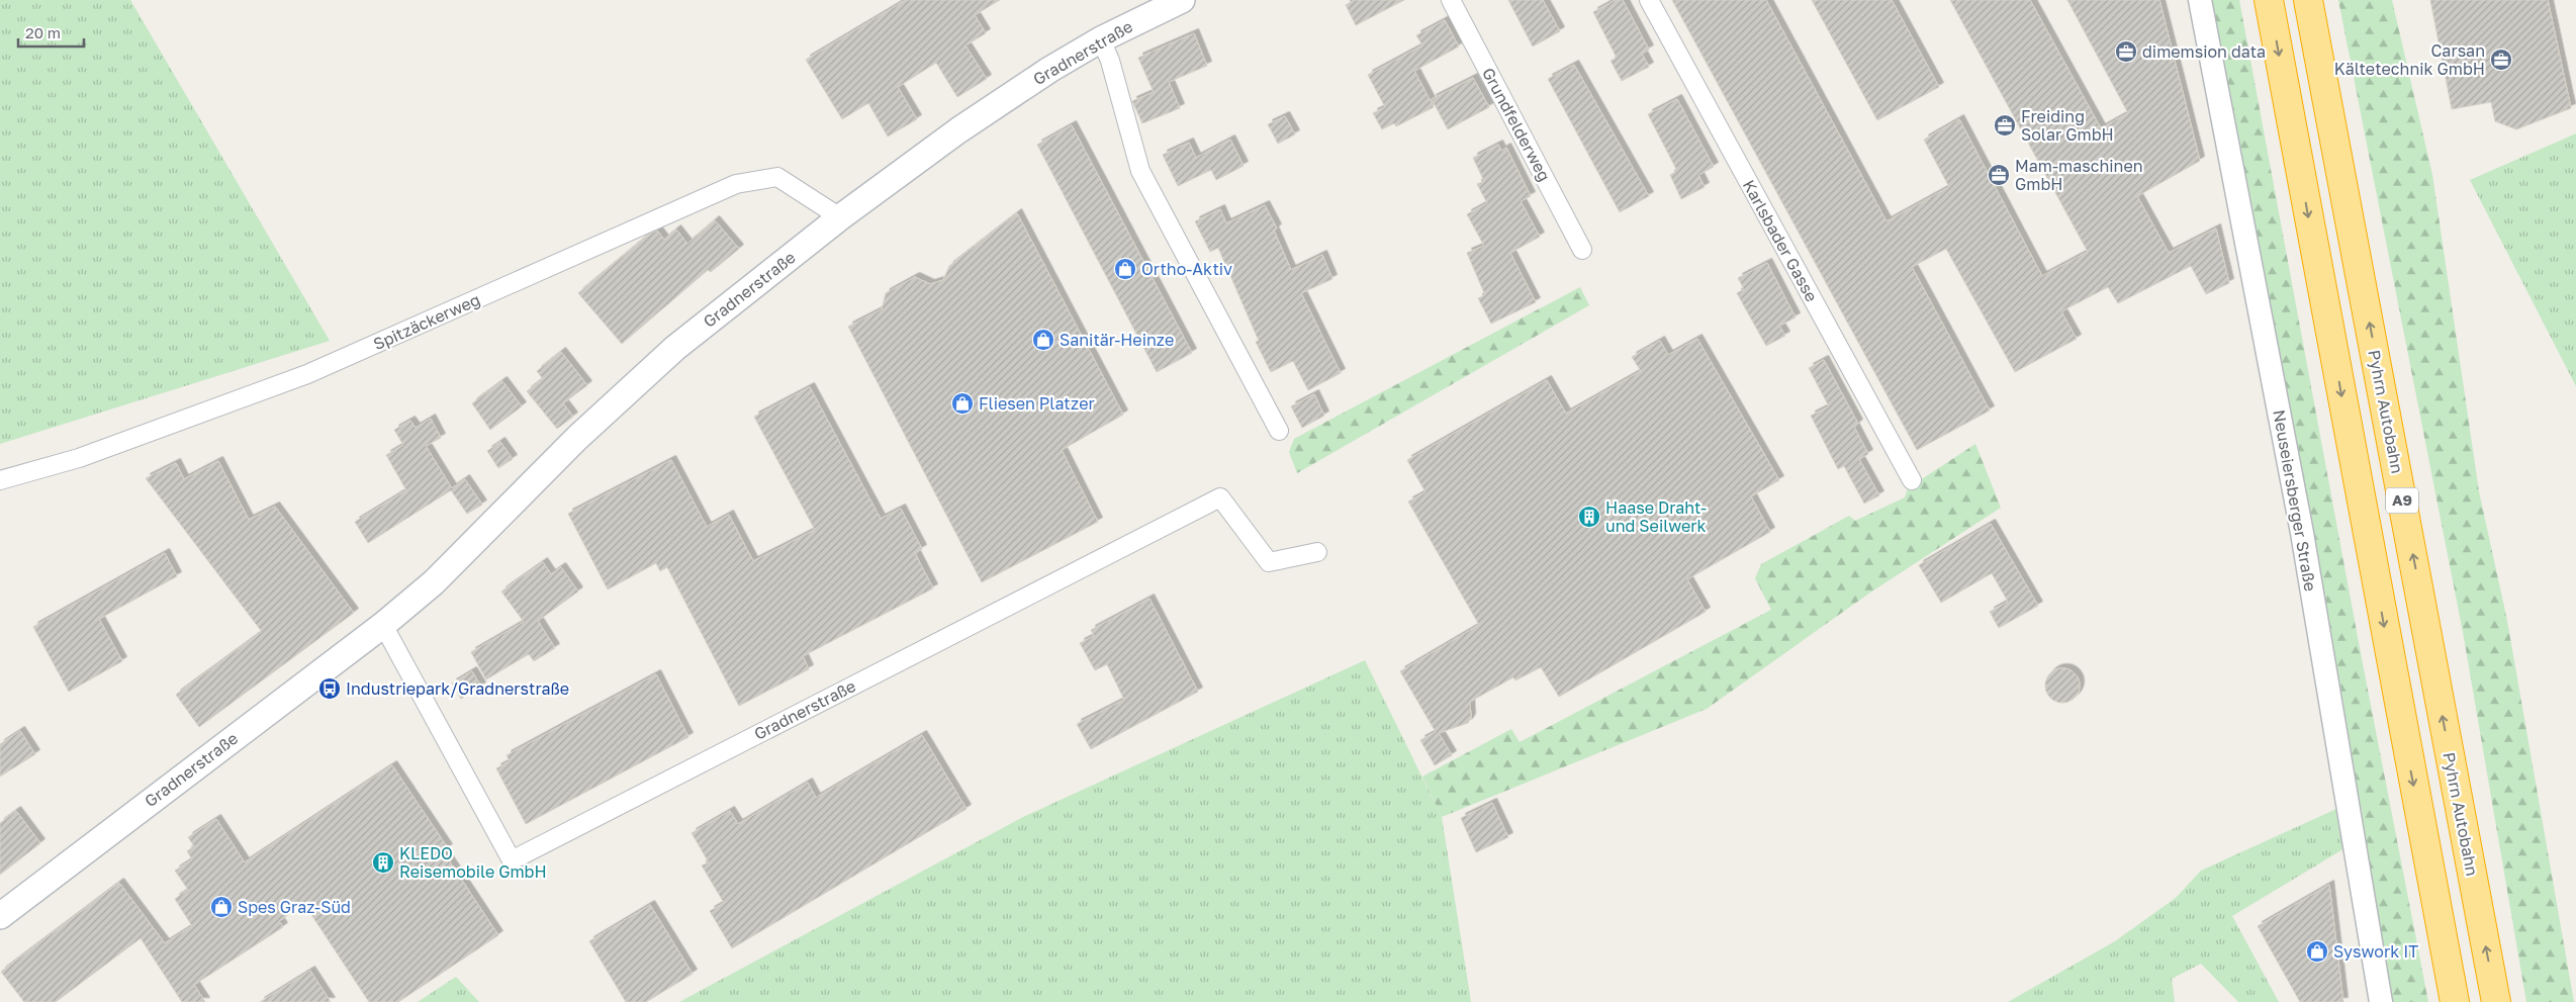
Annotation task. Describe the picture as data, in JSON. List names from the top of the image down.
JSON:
{
  "streets": {
    "highway": ["Pyhrn Autobahn", "A9"],
    "main road": ["Gradnerstraße"],
    "street": [
      "Grundfelderweg",
      "Karlsbader Gasse",
      "Spitzäckerweg",
      "Neuseiersberger Straße"
    ]
  },
  "crossings": [
    ["Gradnerstraße", "Spitzäckerweg"]
  ],
  "places": {
    "office": [
      "dimemsion data",
      "Carsan Kältetechnik GmbH",
      "Freiding Solar GmbH",
      "Mam-maschinen GmbH"
    ],
    "shop": [
      "Ortho-Aktiv",
      "Sanitär-Heinze",
      "Fliesen Platzer",
      "Spes Graz-Süd",
      "Syswork IT"
    ],
    "building": ["Haase Draht- und Seilwerk", "KLEDO Reisemobile GmbH"],
    "bus stop": ["Industriepark/Gradnerstraße"]
  },
  "scale_bar": "20 m"
}
